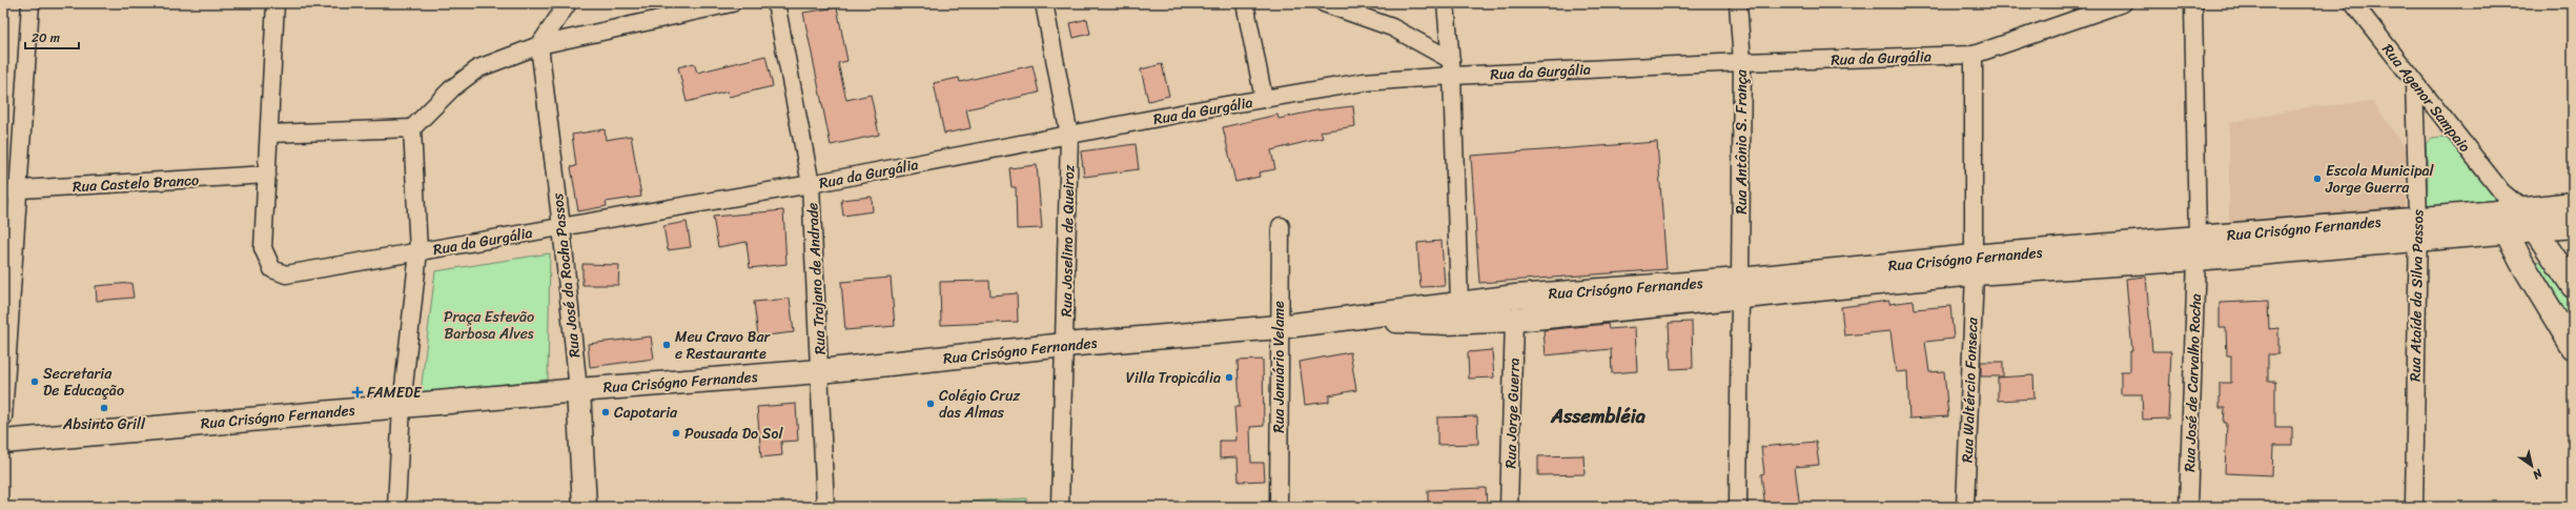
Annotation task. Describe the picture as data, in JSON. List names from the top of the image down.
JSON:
{
  "streets": {
    "street": [
      "Rua da Gurgália",
      "Rua Agenor Sampaio",
      "Rua Antônio S. França",
      "Rua Castelo Branco",
      "Rua Crisógno Fernandes",
      "Rua Joselino de Queiroz",
      "Rua José da Rocha Passos",
      "Rua Trajano de Andrade",
      "Rua Ataíde da Silva Passos",
      "Rua Januário Velame",
      "Rua José de Carvalho Rocha",
      "Rua Waltércio Fonseca",
      "Rua Jorge Guerra"
    ]
  },
  "crossings": [
    ["Rua da Gurgália", "Rua Antônio S. França"],
    ["Rua da Gurgália", "Rua Castelo Branco"],
    ["Rua da Gurgália", "Rua Joselino de Queiroz"],
    ["Rua da Gurgália", "Rua José da Rocha Passos"],
    ["Rua da Gurgália", "Rua Trajano de Andrade"],
    ["Rua da Gurgália", "Rua Waltércio Fonseca"],
    ["Rua Agenor Sampaio", "Rua Crisógno Fernandes"],
    ["Rua Agenor Sampaio", "Rua Ataíde da Silva Passos"],
    ["Rua Antônio S. França", "Rua Crisógno Fernandes"],
    ["Rua Crisógno Fernandes", "Rua Joselino de Queiroz"],
    ["Rua Crisógno Fernandes", "Rua José da Rocha Passos"],
    ["Rua Crisógno Fernandes", "Rua Trajano de Andrade"],
    ["Rua Crisógno Fernandes", "Rua Ataíde da Silva Passos"],
    ["Rua Crisógno Fernandes", "Rua Januário Velame"],
    ["Rua Crisógno Fernandes", "Rua José de Carvalho Rocha"],
    ["Rua Crisógno Fernandes", "Rua Waltércio Fonseca"],
    ["Rua Crisógno Fernandes", "Rua Jorge Guerra"]
  ],
  "districts": ["Assembléia"],
  "parks": ["Praça Estevão Barbosa Alves"],
  "places": {
    "other": [
      "Escola Municipal Jorge Guerra",
      "Meu Cravo Bar e Restaurante",
      "Villa Tropicália",
      "Secretaria De Educação",
      "Colégio Cruz das Almas",
      "Absinto Grill",
      "Capotaria",
      "Pousada Do Sol"
    ],
    "health": ["FAMEDE"]
  },
  "scale_bar": "20 m",
  "north": "bottom right"
}
